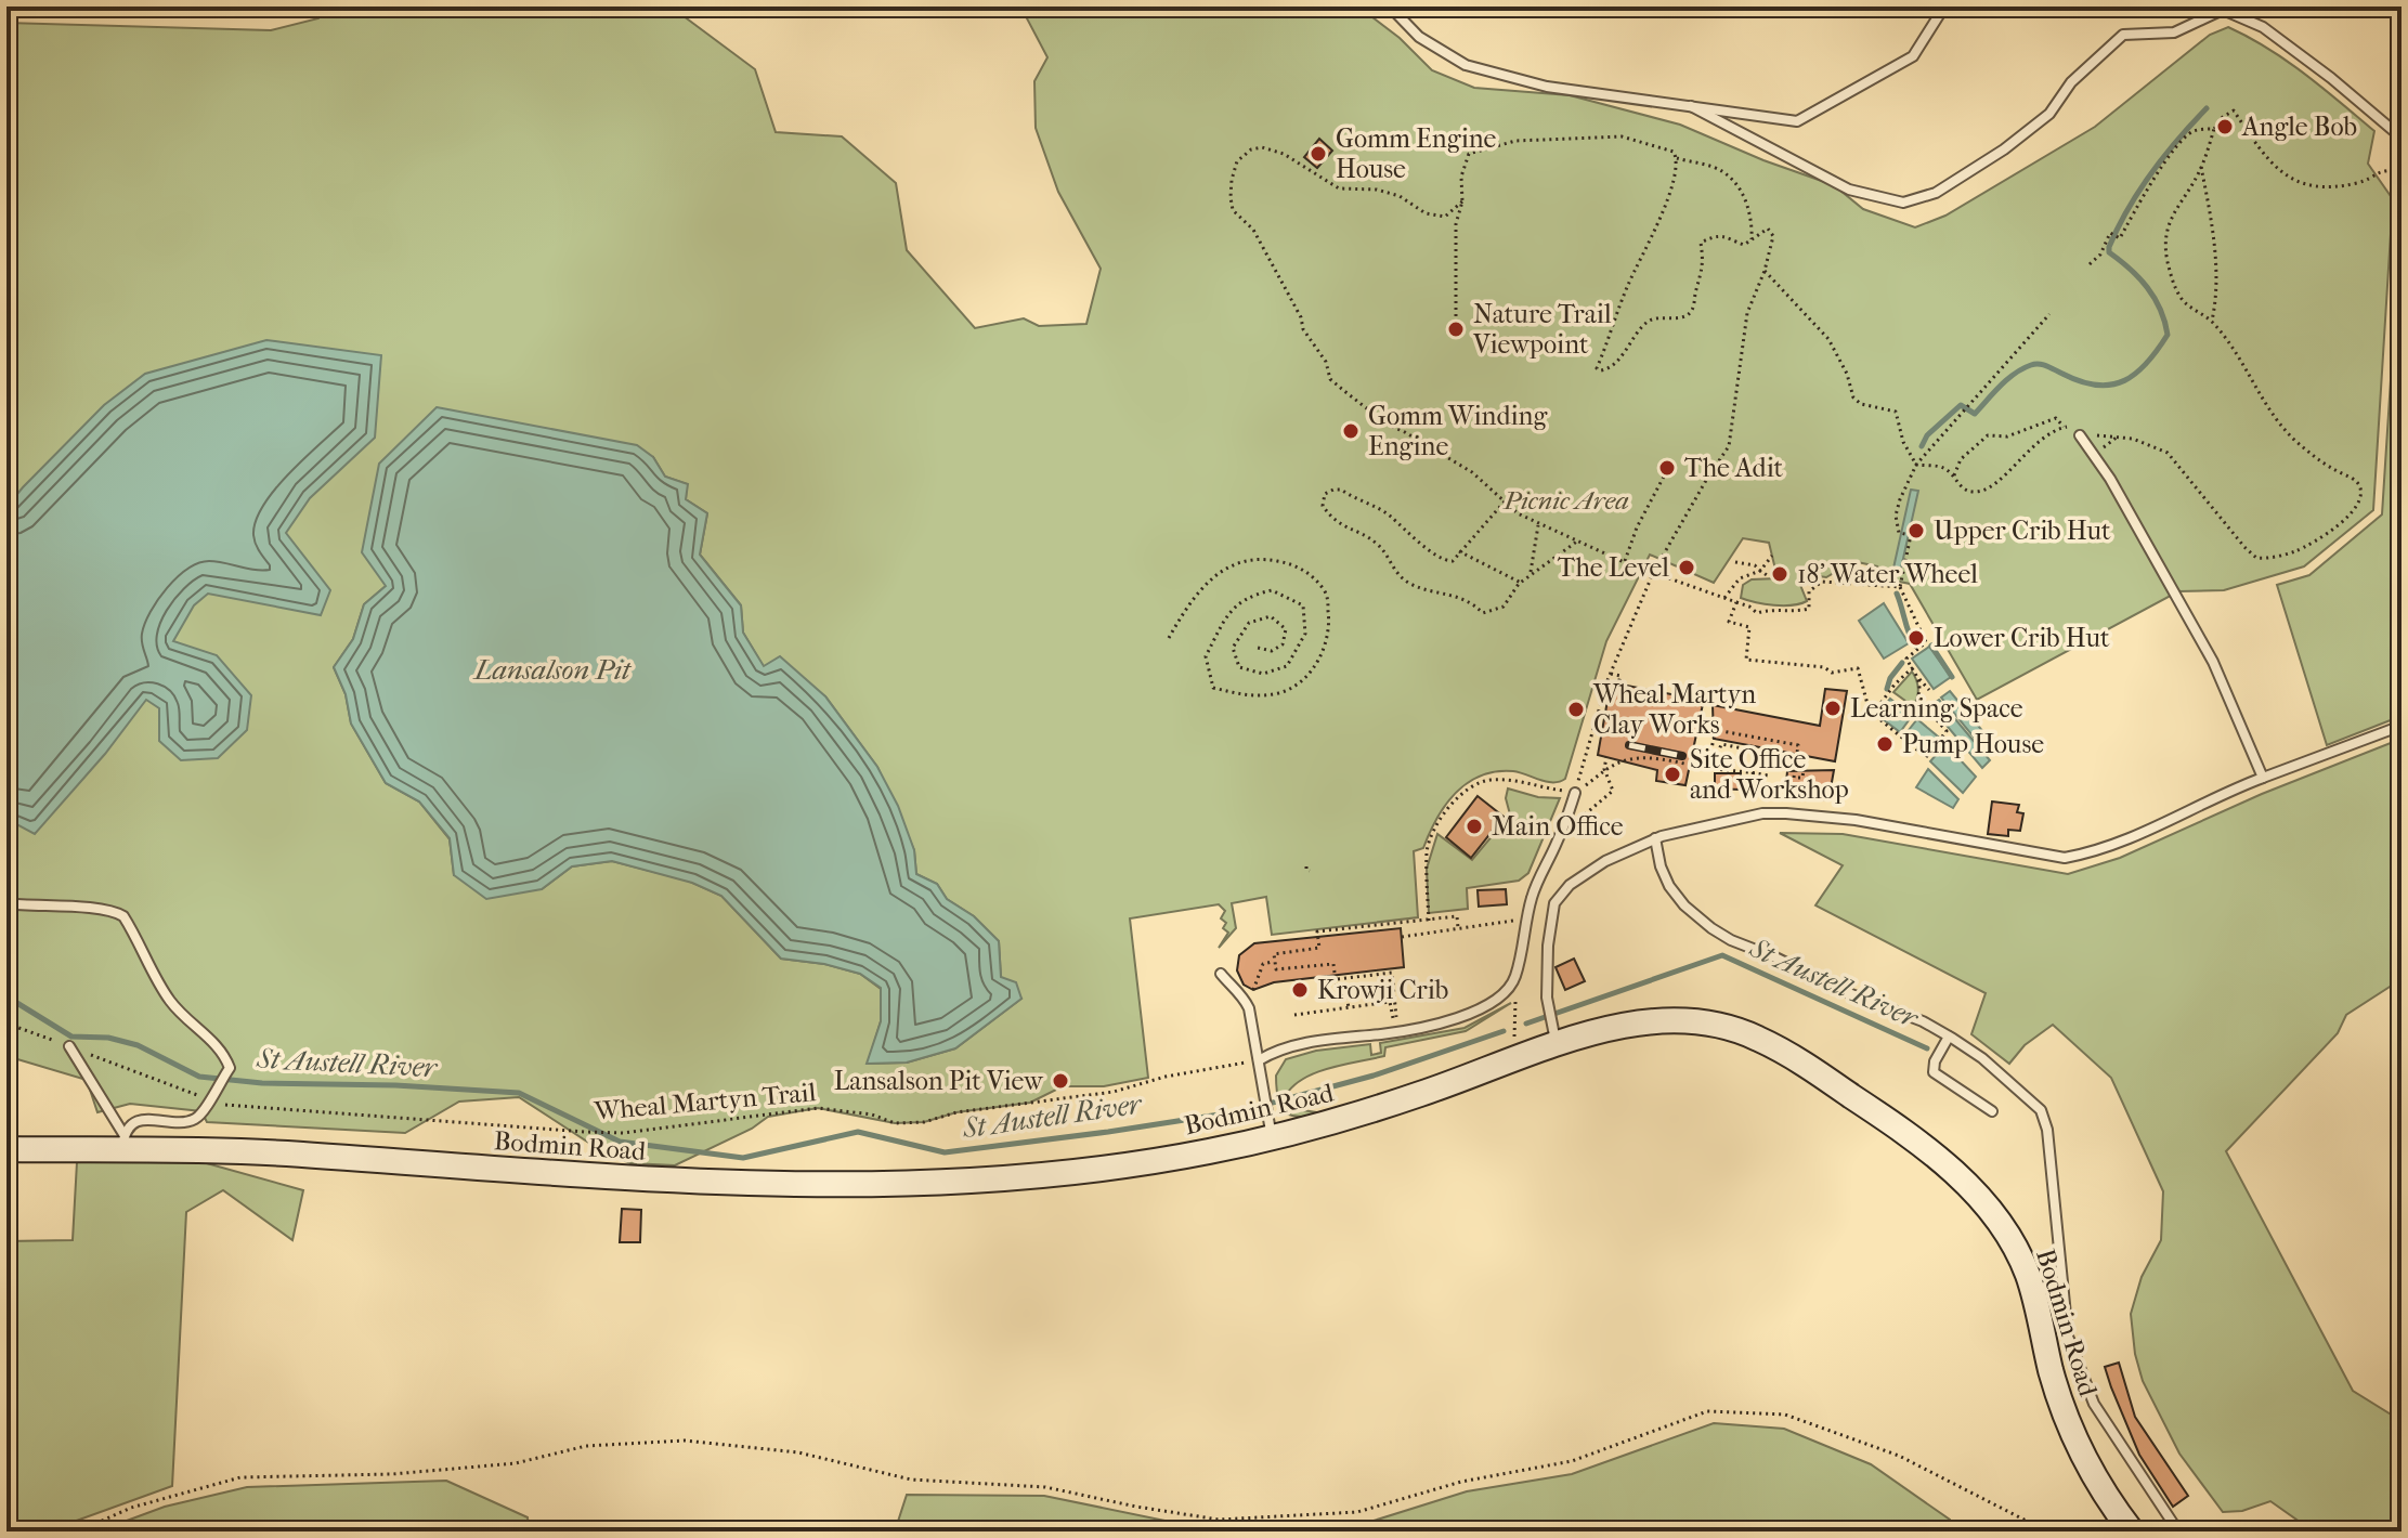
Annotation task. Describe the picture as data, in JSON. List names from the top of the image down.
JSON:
{
  "streets": {
    "main road": ["Bodmin Road"],
    "path": ["Wheal Martyn Trail"]
  },
  "water": ["Lansalson Pit", "St Austell River"],
  "parks": ["Picnic Area"],
  "places": [
    "Angle Bob",
    "Gomm Engine House",
    "Nature Trail Viewpoint",
    "Gomm Winding Engine",
    "The Adit",
    "Upper Crib Hut",
    "The Level",
    "18' Water Wheel",
    "Lower Crib Hut",
    "Learning Space",
    "Wheal Martyn Clay Works",
    "Pump House",
    "Site Office and Workshop",
    "Main Office",
    "Krowji Crib",
    "Lansalson Pit View"
  ]
}
